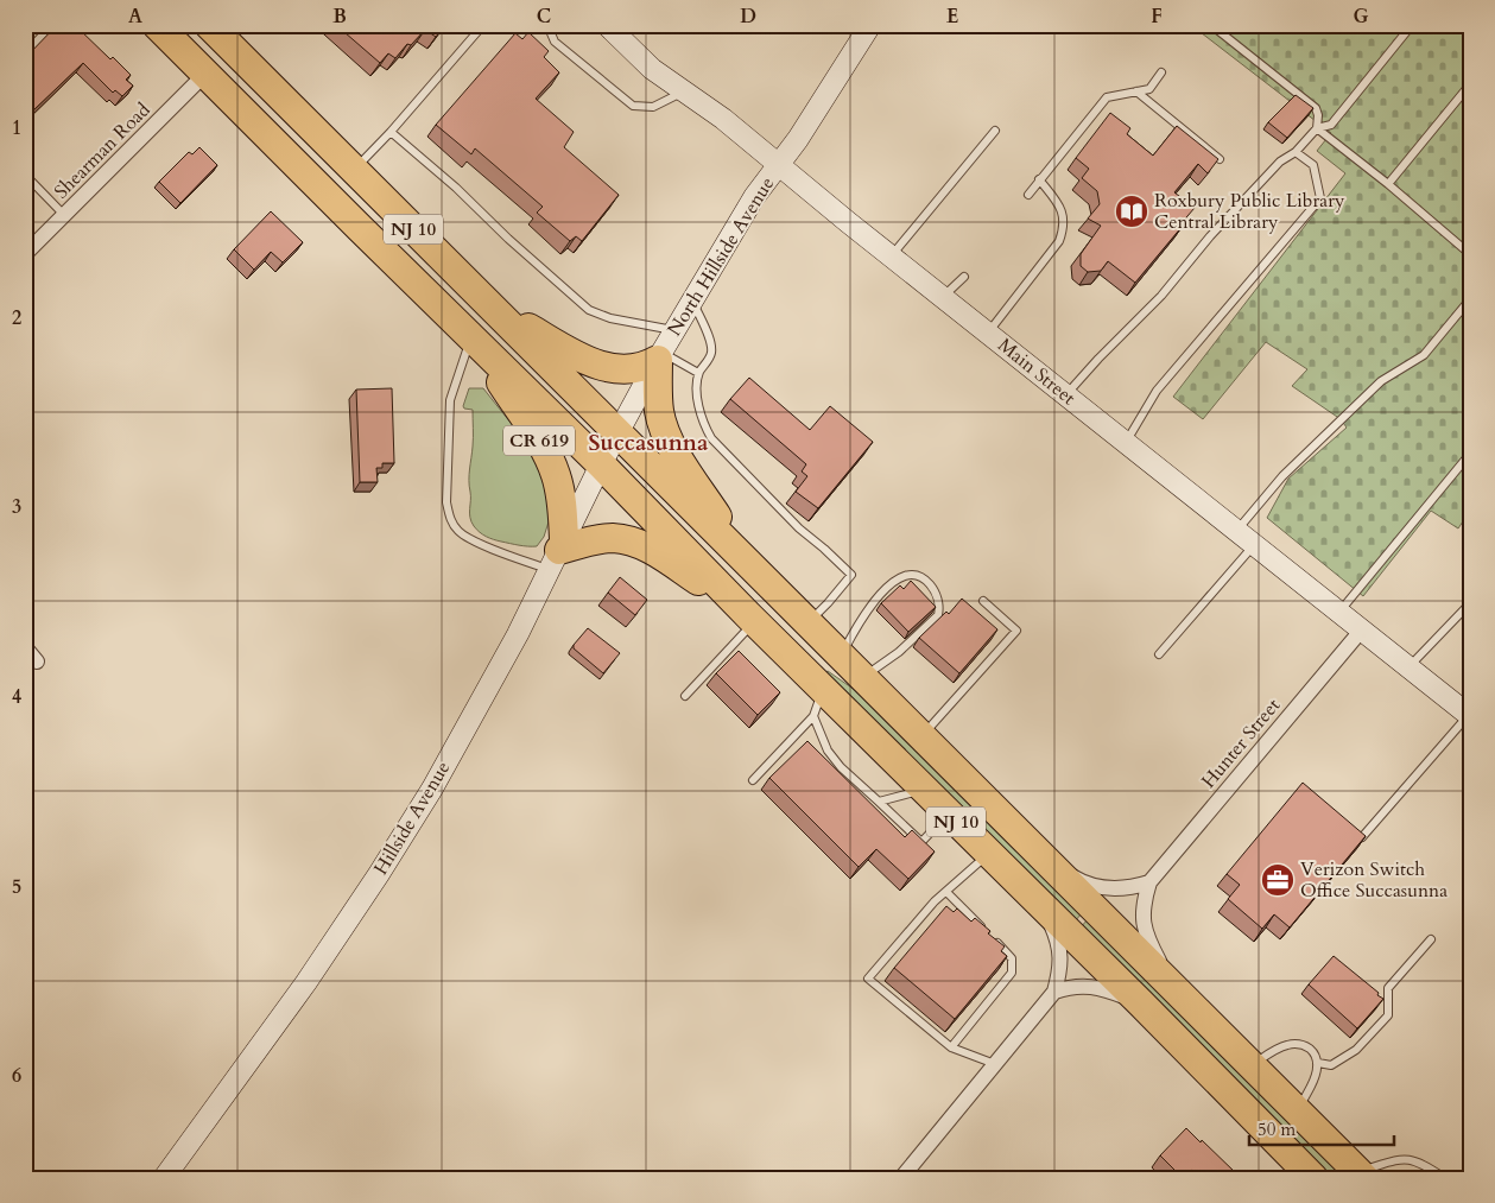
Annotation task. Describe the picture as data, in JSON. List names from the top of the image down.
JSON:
{
  "streets": {
    "highway": ["NJ 10", "CR 619"],
    "main road": ["North Hillside Avenue", "Main Street", "Hillside Avenue"],
    "street": ["Shearman Road", "Hunter Street"]
  },
  "crossings": [
    ["Shearman Road", "NJ 10"],
    ["NJ 10", "North Hillside Avenue"],
    ["NJ 10", "CR 619"],
    ["NJ 10", "Hunter Street"],
    ["NJ 10", "Hillside Avenue"],
    ["North Hillside Avenue", "Main Street"],
    ["North Hillside Avenue", "Hillside Avenue"],
    ["Main Street", "Hunter Street"],
    ["CR 619", "Hillside Avenue"]
  ],
  "districts": ["Succasunna"],
  "places": {
    "library": ["Roxbury Public Library Central Library"],
    "office": ["Verizon Switch Office Succasunna"]
  },
  "scale_bar": "50 m",
  "grid": {
    "columns": [
      "A",
      "B",
      "C",
      "D",
      "E",
      "F",
      "G"
    ],
    "rows": [
      "1",
      "2",
      "3",
      "4",
      "5",
      "6"
    ]
  }
}
